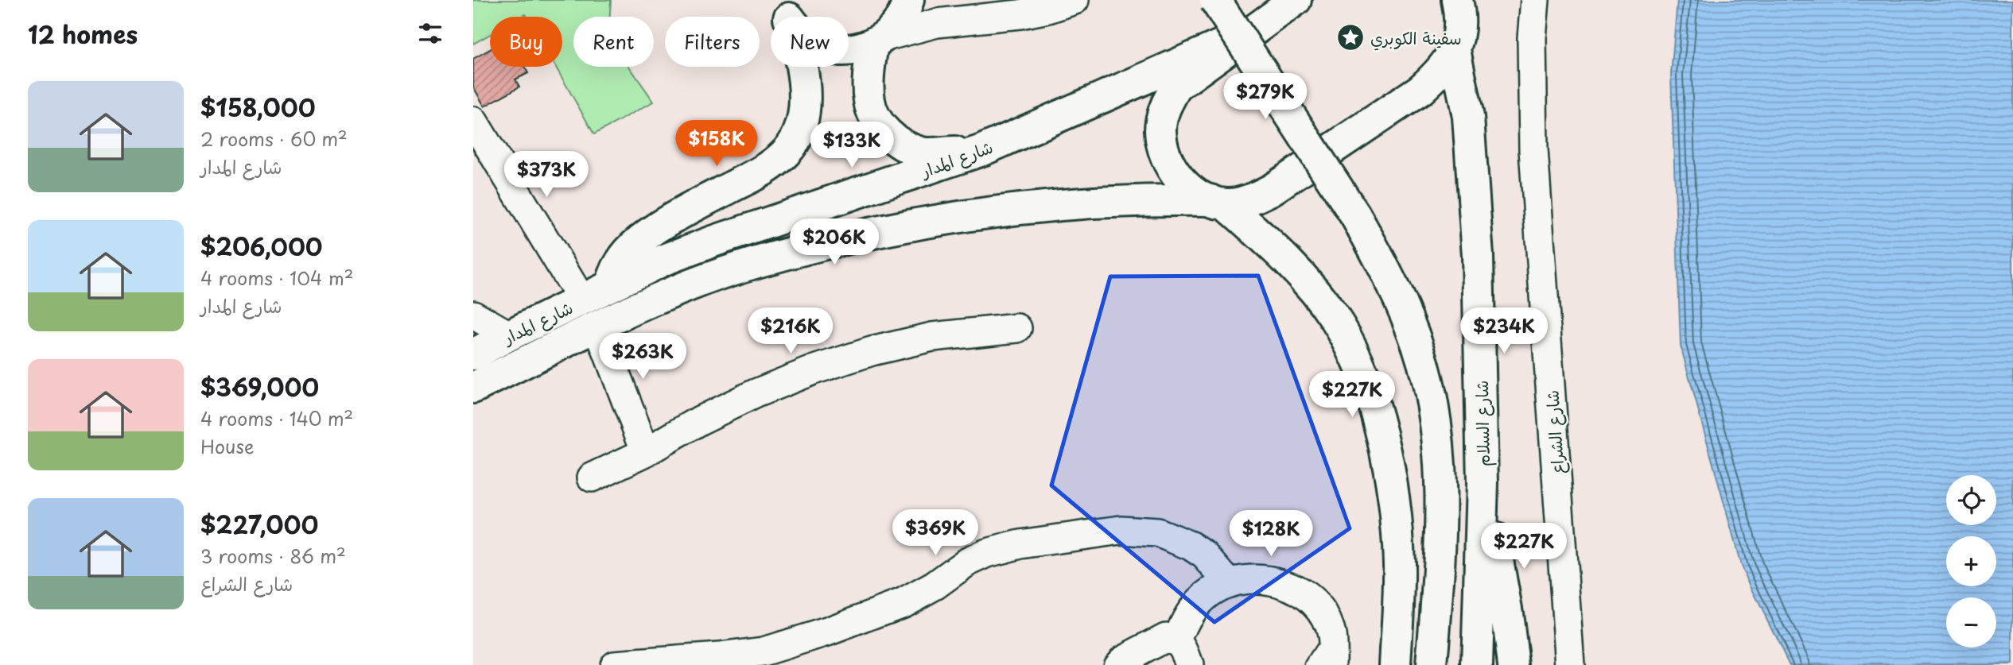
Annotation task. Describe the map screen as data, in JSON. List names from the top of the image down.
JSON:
{
  "streets": {
    "street": ["شارع المدار", "شارع السلام", "شارع الشراع"]
  },
  "crossings": [
    ["شارع المدار", "شارع السلام"]
  ],
  "places": {
    "place": ["سفينة الكوبري"]
  },
  "page": {
    "heading": "12 homes",
    "chip": [
      "Buy",
      "Rent",
      "Filters",
      "New"
    ],
    "list": [
      {
        "name": "$158,000",
        "note": "2 rooms · 60 m² · شارع المدار"
      },
      {
        "name": "$206,000",
        "note": "4 rooms · 104 m² · شارع المدار"
      },
      {
        "name": "$369,000",
        "note": "4 rooms · 140 m² · House"
      },
      {
        "name": "$227,000",
        "note": "3 rooms · 86 m² · شارع الشراع"
      }
    ],
    "price": [
      "$279K",
      "$158K",
      "$133K",
      "$373K",
      "$206K",
      "$216K",
      "$234K",
      "$263K",
      "$227K",
      "$369K",
      "$128K",
      "$227K"
    ],
    "map_buttons": ["+", "−"]
  }
}
